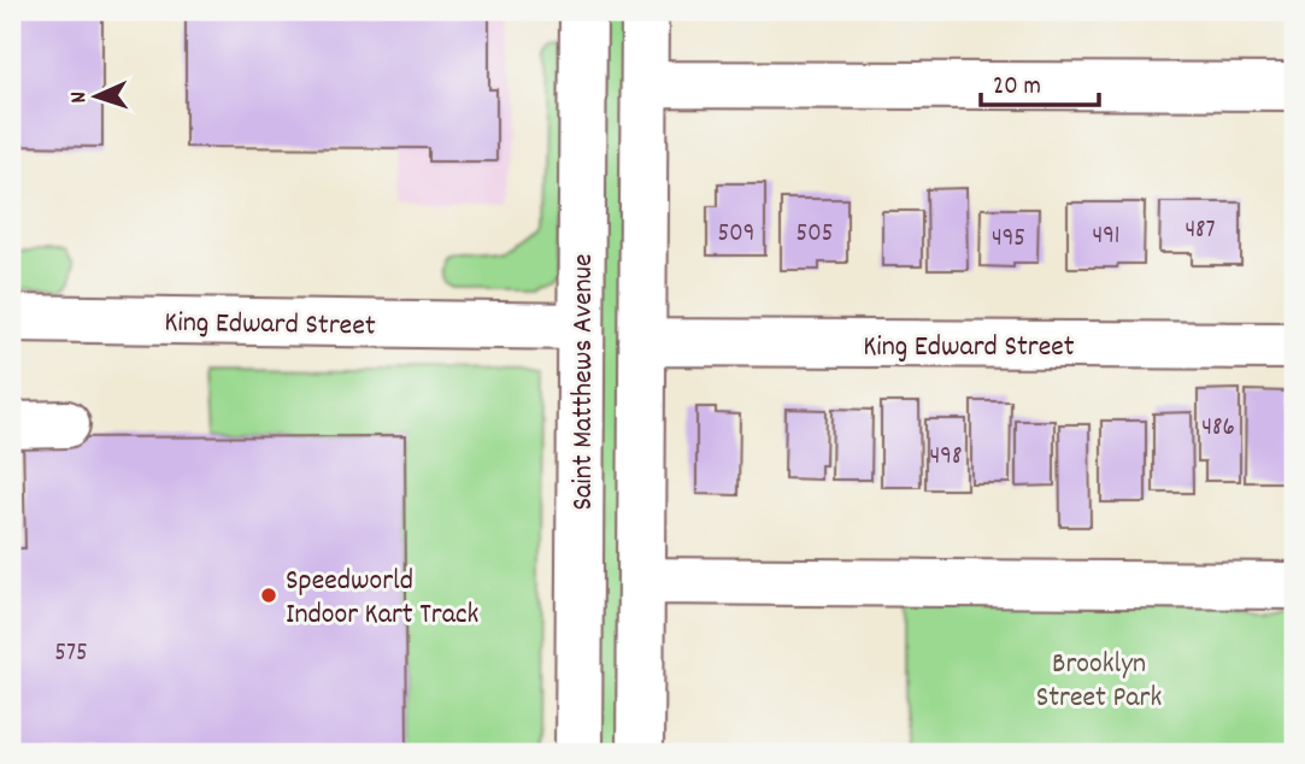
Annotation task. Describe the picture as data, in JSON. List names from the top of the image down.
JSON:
{
  "streets": {
    "street": ["King Edward Street", "Saint Matthews Avenue"]
  },
  "crossings": [
    ["King Edward Street", "Saint Matthews Avenue"]
  ],
  "parks": ["Brooklyn Street Park"],
  "places": ["Speedworld Indoor Kart Track"],
  "house_numbers": [
    "487",
    "509",
    "505",
    "491",
    "495",
    "486",
    "498",
    "575"
  ],
  "scale_bar": "20 m",
  "north": "left"
}
